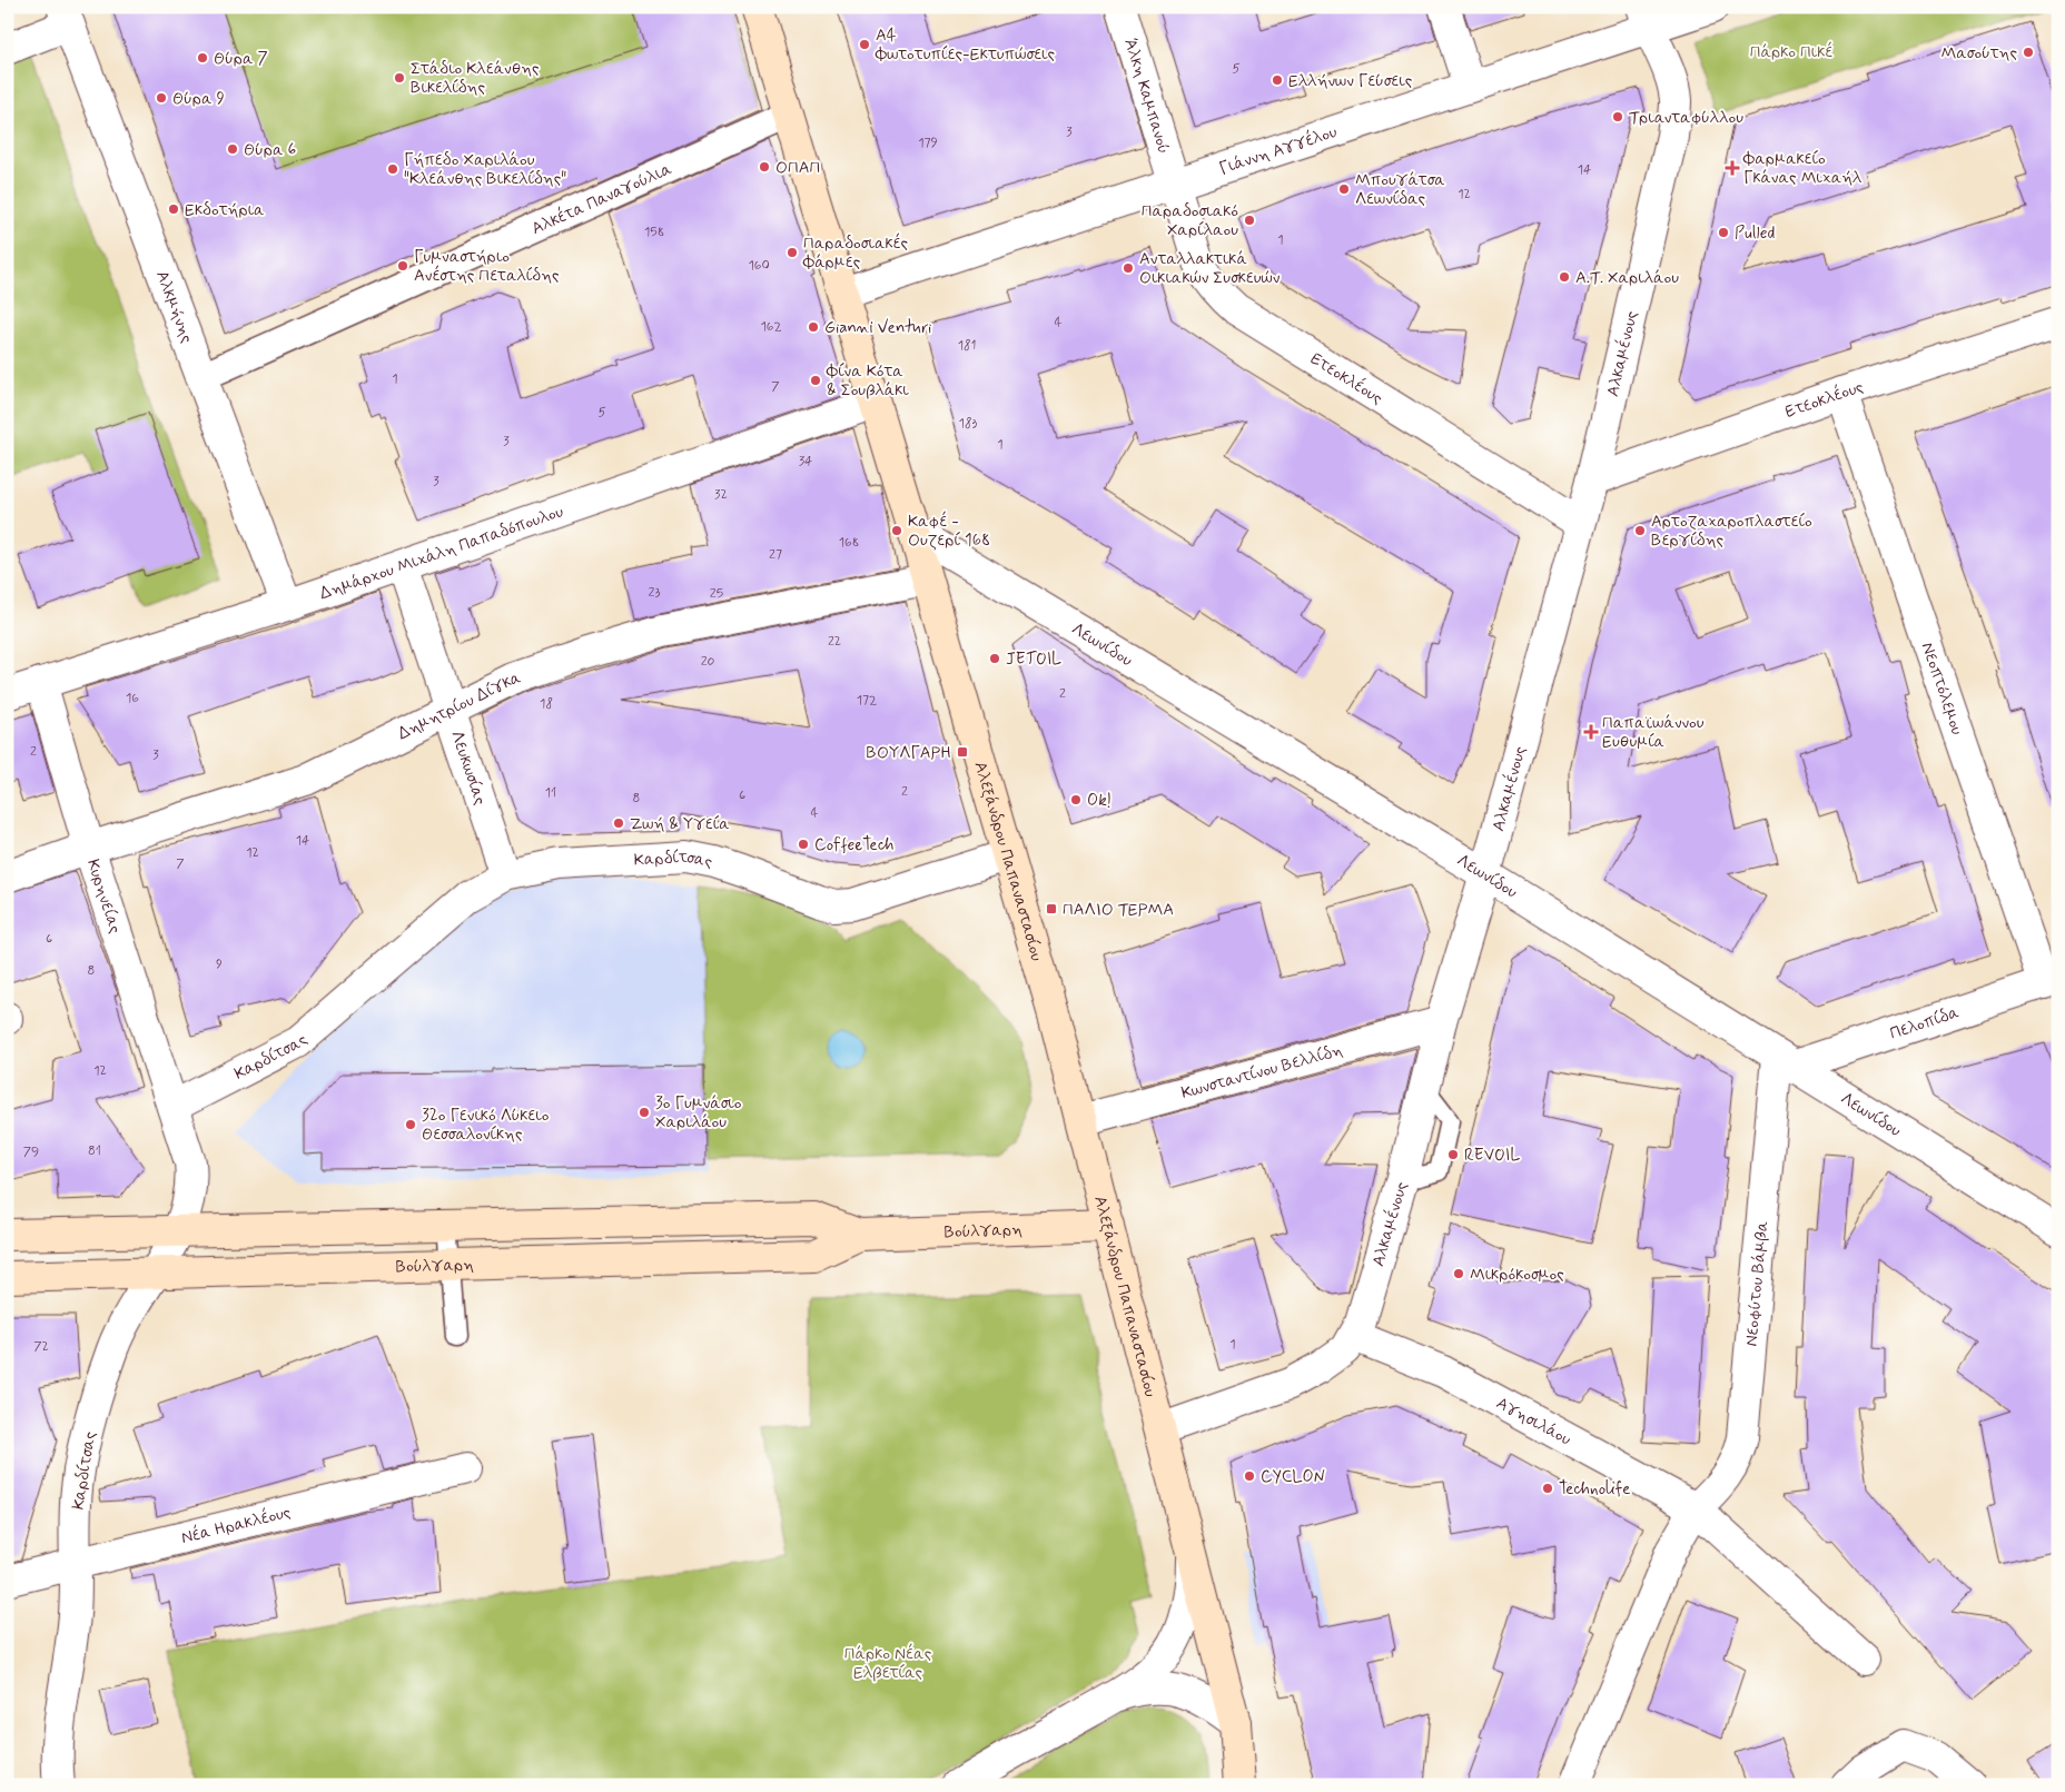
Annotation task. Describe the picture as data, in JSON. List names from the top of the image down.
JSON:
{
  "streets": {
    "main road": ["Αλεξάνδρου Παπαναστασίου", "Βούλγαρη"],
    "street": [
      "Άλκη Καμπανού",
      "Γιάννη Αγγέλου",
      "Αλκέτα Παναγούλια",
      "Αλκμήνης",
      "Αλκαμένους",
      "Ετεοκλέους",
      "Δημάρχου Μιχάλη Παπαδόπουλου",
      "Λεωνίδου",
      "Νεοπτόλεμου",
      "Δημητρίου Δίγκα",
      "Λευκωσίας",
      "Καρδίτσας",
      "Κυρηνείας",
      "Πελοπίδα",
      "Κωνσταντίνου Βελλίδη",
      "Νεοφύτου Βάμβα",
      "Αγησιλάου",
      "Νέα Ηρακλέους"
    ]
  },
  "crossings": [
    ["Άλκη Καμπανού", "Γιάννη Αγγέλου"],
    ["Άλκη Καμπανού", "Ετεοκλέους"],
    ["Γιάννη Αγγέλου", "Αλκαμένους"],
    ["Γιάννη Αγγέλου", "Ετεοκλέους"],
    ["Γιάννη Αγγέλου", "Αλεξάνδρου Παπαναστασίου"],
    ["Αλκέτα Παναγούλια", "Αλκμήνης"],
    ["Αλκέτα Παναγούλια", "Αλεξάνδρου Παπαναστασίου"],
    ["Αλκμήνης", "Δημάρχου Μιχάλη Παπαδόπουλου"],
    ["Αλκαμένους", "Ετεοκλέους"],
    ["Αλκαμένους", "Λεωνίδου"],
    ["Αλκαμένους", "Αλεξάνδρου Παπαναστασίου"],
    ["Αλκαμένους", "Κωνσταντίνου Βελλίδη"],
    ["Αλκαμένους", "Αγησιλάου"],
    ["Ετεοκλέους", "Νεοπτόλεμου"],
    ["Δημάρχου Μιχάλη Παπαδόπουλου", "Λευκωσίας"],
    ["Δημάρχου Μιχάλη Παπαδόπουλου", "Αλεξάνδρου Παπαναστασίου"],
    ["Δημάρχου Μιχάλη Παπαδόπουλου", "Κυρηνείας"],
    ["Λεωνίδου", "Αλεξάνδρου Παπαναστασίου"],
    ["Λεωνίδου", "Πελοπίδα"],
    ["Λεωνίδου", "Νεοφύτου Βάμβα"],
    ["Νεοπτόλεμου", "Πελοπίδα"],
    ["Δημητρίου Δίγκα", "Λευκωσίας"],
    ["Δημητρίου Δίγκα", "Αλεξάνδρου Παπαναστασίου"],
    ["Δημητρίου Δίγκα", "Κυρηνείας"],
    ["Λευκωσίας", "Καρδίτσας"],
    ["Καρδίτσας", "Αλεξάνδρου Παπαναστασίου"],
    ["Καρδίτσας", "Κυρηνείας"],
    ["Καρδίτσας", "Βούλγαρη"],
    ["Καρδίτσας", "Νέα Ηρακλέους"],
    ["Αλεξάνδρου Παπαναστασίου", "Κωνσταντίνου Βελλίδη"],
    ["Αλεξάνδρου Παπαναστασίου", "Βούλγαρη"],
    ["Πελοπίδα", "Νεοφύτου Βάμβα"],
    ["Νεοφύτου Βάμβα", "Αγησιλάου"]
  ],
  "parks": ["Πάρκο Πικέ", "Πάρκο Νέας Ελβετίας"],
  "places": {
    "other": [
      "Α4 Φωτοτυπίες-Εκτυπώσεις",
      "Μασούτης",
      "Θύρα 7",
      "Στάδιο Κλεάνθης Βικελίδης",
      "Ελλήνων Γεύσεις",
      "Θύρα 9",
      "Τριανταφύλλου",
      "Θύρα 6",
      "ΟΠΑΠ",
      "Γήπεδο Χαριλάου \"Κλεάνθης Βικελίδης\"",
      "Μπουγάτσα Λεωνίδας",
      "Εκδοτήρια",
      "Παραδοσιακό Χαρίλαου",
      "Pulled",
      "Παραδοσιακές Φάρμες",
      "Γυμναστήριο Ανέστης Πεταλίδης",
      "Ανταλλακτικά Οικιακών Συσκευών",
      "Α.Τ. Χαριλάου",
      "Gianni Venturi",
      "Φίνα Κότα & Σουβλάκι",
      "Καφέ - Ουζερί 168",
      "Αρτοζαχαροπλαστείο Βεργίδης",
      "JETOIL",
      "Ok!",
      "Ζωή & Υγεία",
      "CoffeeTech",
      "3ο Γυμνάσιο Χαριλάου",
      "32ο Γενικό Λύκειο Θεσσαλονίκης",
      "REVOIL",
      "Μικρόκοσμος",
      "CYCLON",
      "Technolife"
    ],
    "health": ["Φαρμακείο Γκάνας Μιχαήλ", "Παπαϊωάννου Ευθυμία"],
    "transit": ["ΒΟΥΛΓΑΡΗ", "ΠΑΛΙΟ ΤΕΡΜΑ"]
  },
  "house_numbers": [
    "5",
    "3",
    "179",
    "14",
    "12",
    "158",
    "1",
    "160",
    "4",
    "162",
    "181",
    "1",
    "7",
    "5",
    "183",
    "3",
    "1",
    "34",
    "3",
    "32",
    "168",
    "27",
    "23",
    "25",
    "22",
    "20",
    "2",
    "16",
    "172",
    "18",
    "2",
    "3",
    "2",
    "11",
    "6",
    "8",
    "4",
    "14",
    "12",
    "7",
    "6",
    "9",
    "8",
    "12",
    "81",
    "79",
    "1",
    "72"
  ]
}
